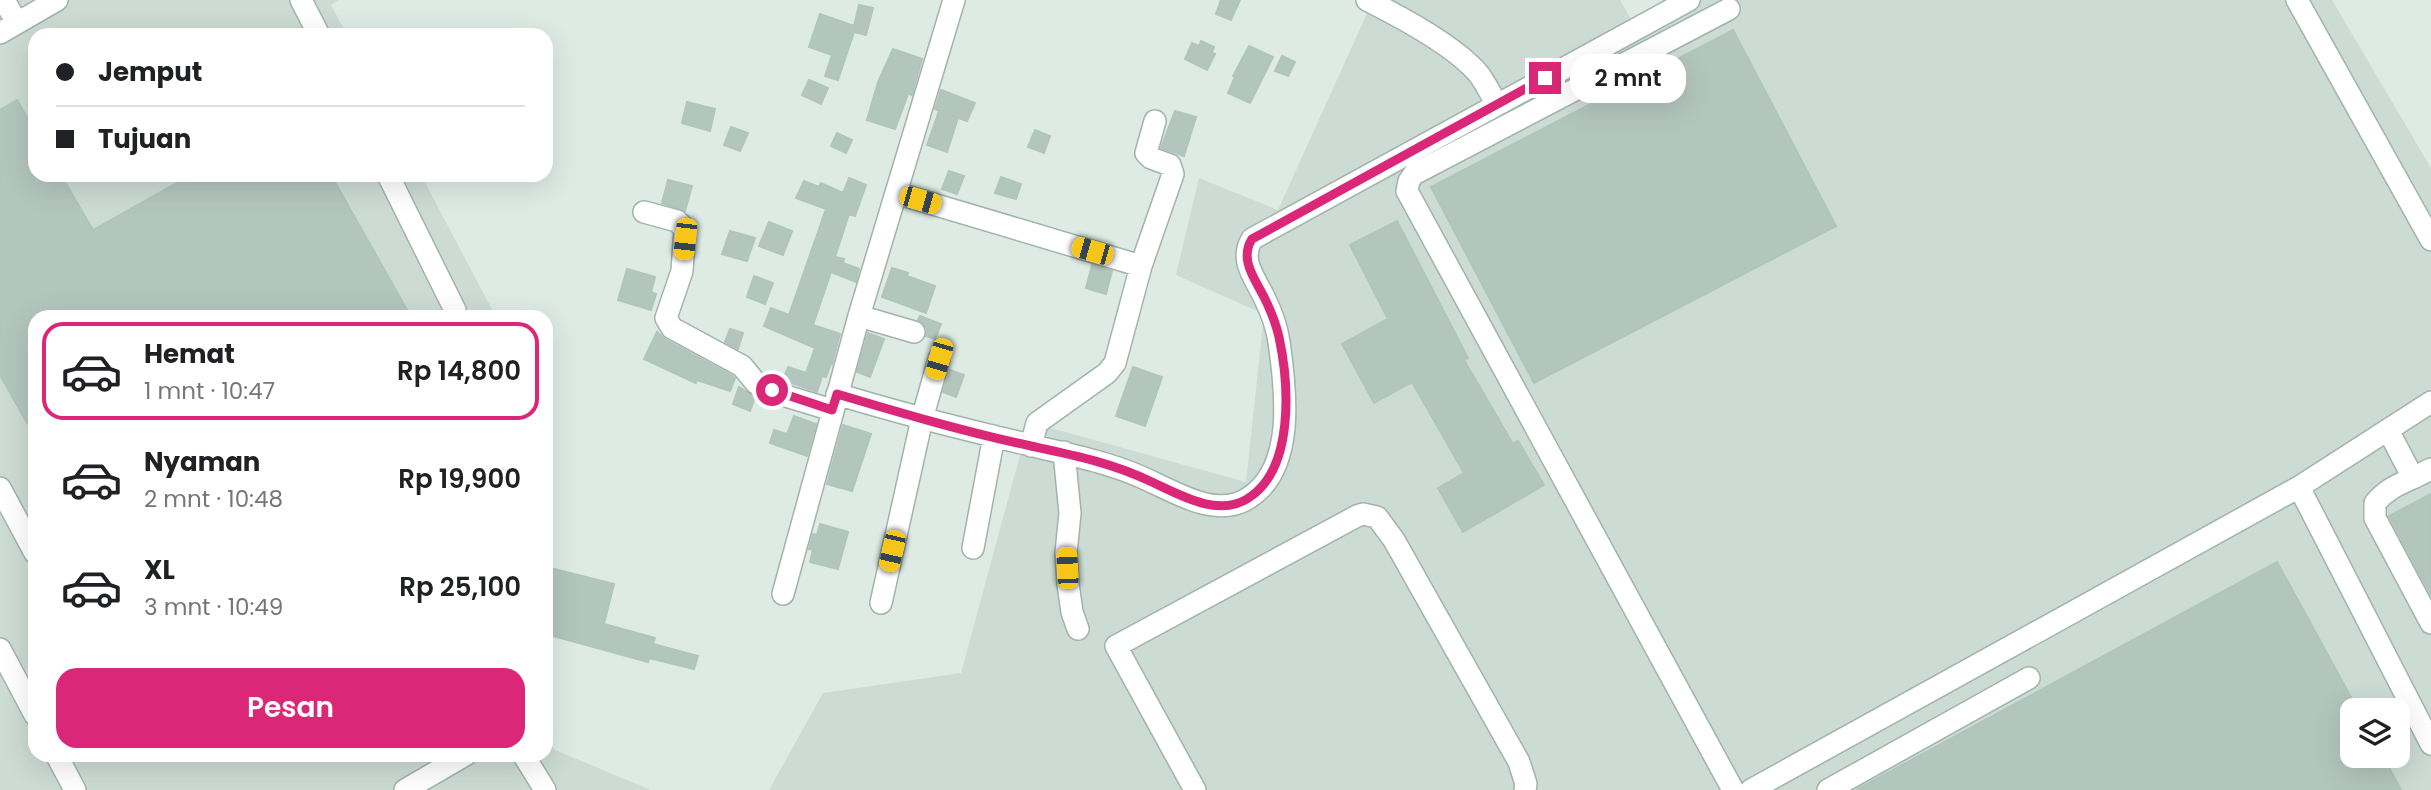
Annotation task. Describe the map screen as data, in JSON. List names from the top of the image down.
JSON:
{
  "page": {
    "banner": ["Jemput", "Tujuan"],
    "bubble": "2 mnt",
    "list": [
      {
        "name": "Hemat",
        "note": "1 mnt · 10:47",
        "value": "Rp 14,800"
      },
      {
        "name": "Nyaman",
        "note": "2 mnt · 10:48",
        "value": "Rp 19,900"
      },
      {
        "name": "XL",
        "note": "3 mnt · 10:49",
        "value": "Rp 25,100"
      }
    ],
    "buttons": "Pesan"
  }
}
